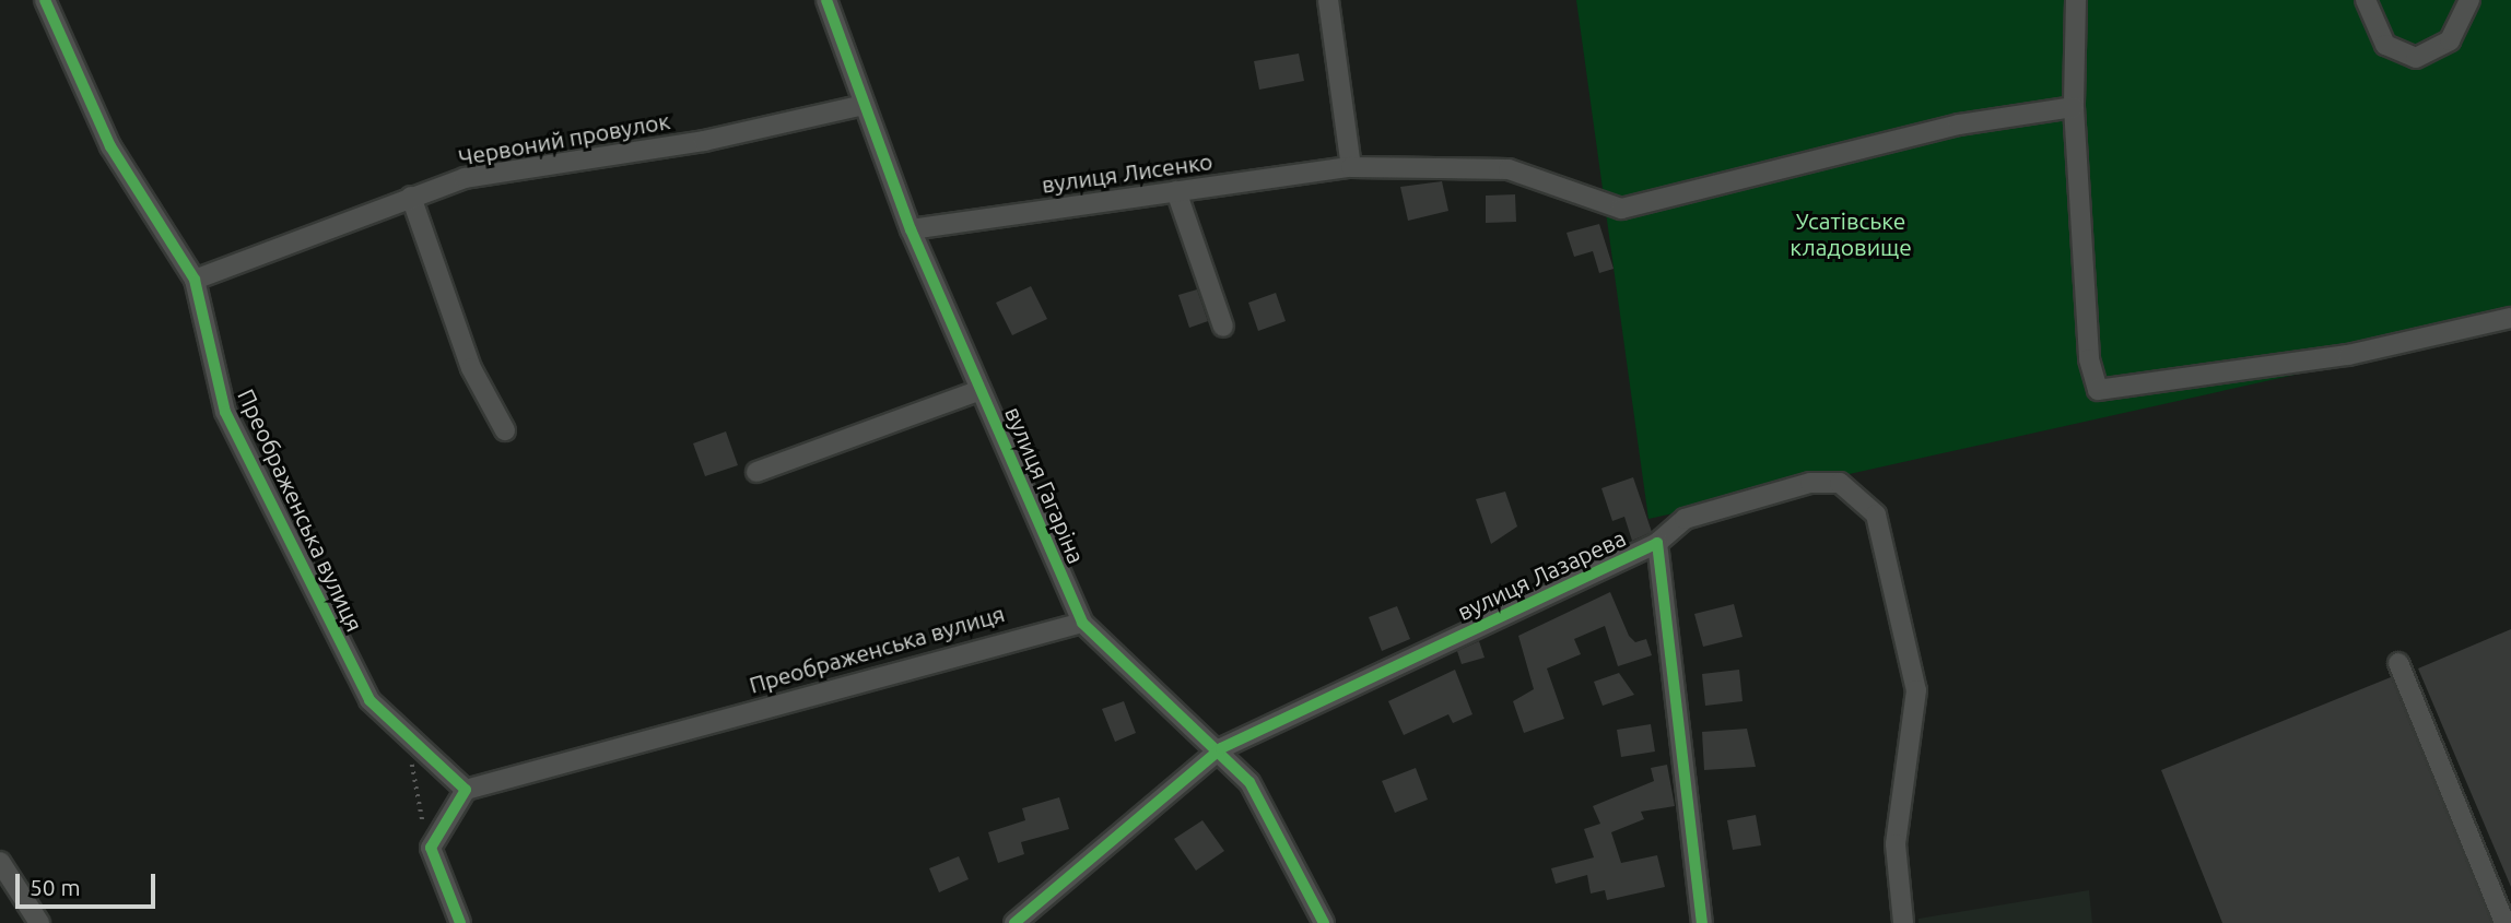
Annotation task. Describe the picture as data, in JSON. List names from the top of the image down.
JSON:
{
  "streets": {
    "street": [
      "Червоний провулок",
      "вулиця Лисенко",
      "вулиця Гагаріна",
      "Преображенська вулиця",
      "вулиця Лазарева"
    ]
  },
  "crossings": [
    ["Червоний провулок", "вулиця Гагаріна"],
    ["Червоний провулок", "Преображенська вулиця"],
    ["вулиця Лисенко", "вулиця Гагаріна"],
    ["вулиця Гагаріна", "Преображенська вулиця"],
    ["вулиця Гагаріна", "вулиця Лазарева"]
  ],
  "parks": ["Усатівське кладовище"],
  "scale_bar": "50 m"
}
